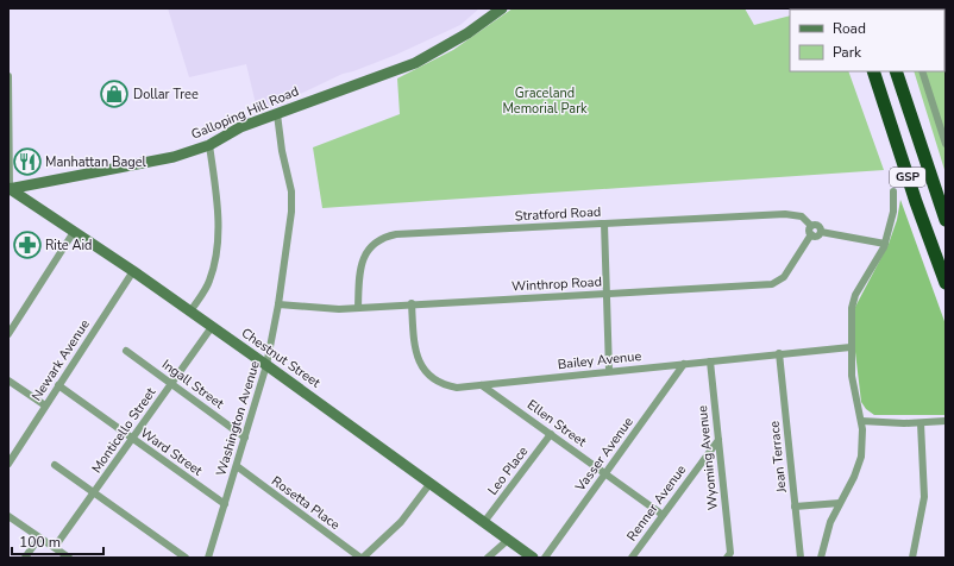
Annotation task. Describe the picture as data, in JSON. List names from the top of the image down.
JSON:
{
  "streets": {
    "highway": ["GSP"],
    "main road": ["Galloping Hill Road", "Chestnut Street"],
    "street": [
      "Stratford Road",
      "Winthrop Road",
      "Newark Avenue",
      "Bailey Avenue",
      "Ingall Street",
      "Washington Avenue",
      "Ellen Street",
      "Monticello Street",
      "Ward Street",
      "Vasser Avenue",
      "Jean Terrace",
      "Wyoming Avenue",
      "Leo Place",
      "Rosetta Place",
      "Renner Avenue"
    ]
  },
  "crossings": [
    ["Galloping Hill Road", "Chestnut Street"],
    ["Galloping Hill Road", "Washington Avenue"],
    ["Stratford Road", "Winthrop Road"],
    ["Winthrop Road", "Bailey Avenue"],
    ["Winthrop Road", "Washington Avenue"],
    ["Chestnut Street", "Newark Avenue"],
    ["Chestnut Street", "Washington Avenue"],
    ["Chestnut Street", "Monticello Street"],
    ["Chestnut Street", "Leo Place"],
    ["Newark Avenue", "Ward Street"],
    ["Bailey Avenue", "Ellen Street"],
    ["Bailey Avenue", "Vasser Avenue"],
    ["Bailey Avenue", "Jean Terrace"],
    ["Bailey Avenue", "Wyoming Avenue"],
    ["Ingall Street", "Washington Avenue"],
    ["Ingall Street", "Monticello Street"],
    ["Washington Avenue", "Ward Street"],
    ["Washington Avenue", "Rosetta Place"],
    ["Ellen Street", "Vasser Avenue"],
    ["Ellen Street", "Leo Place"],
    ["Ellen Street", "Renner Avenue"],
    ["Monticello Street", "Ward Street"],
    ["Wyoming Avenue", "Renner Avenue"]
  ],
  "parks": ["Graceland Memorial Park"],
  "places": {
    "shop": ["Dollar Tree"],
    "restaurant": ["Manhattan Bagel"],
    "pharmacy": ["Rite Aid"]
  },
  "legend": ["Road", "Park"],
  "scale_bar": "100 m"
}
